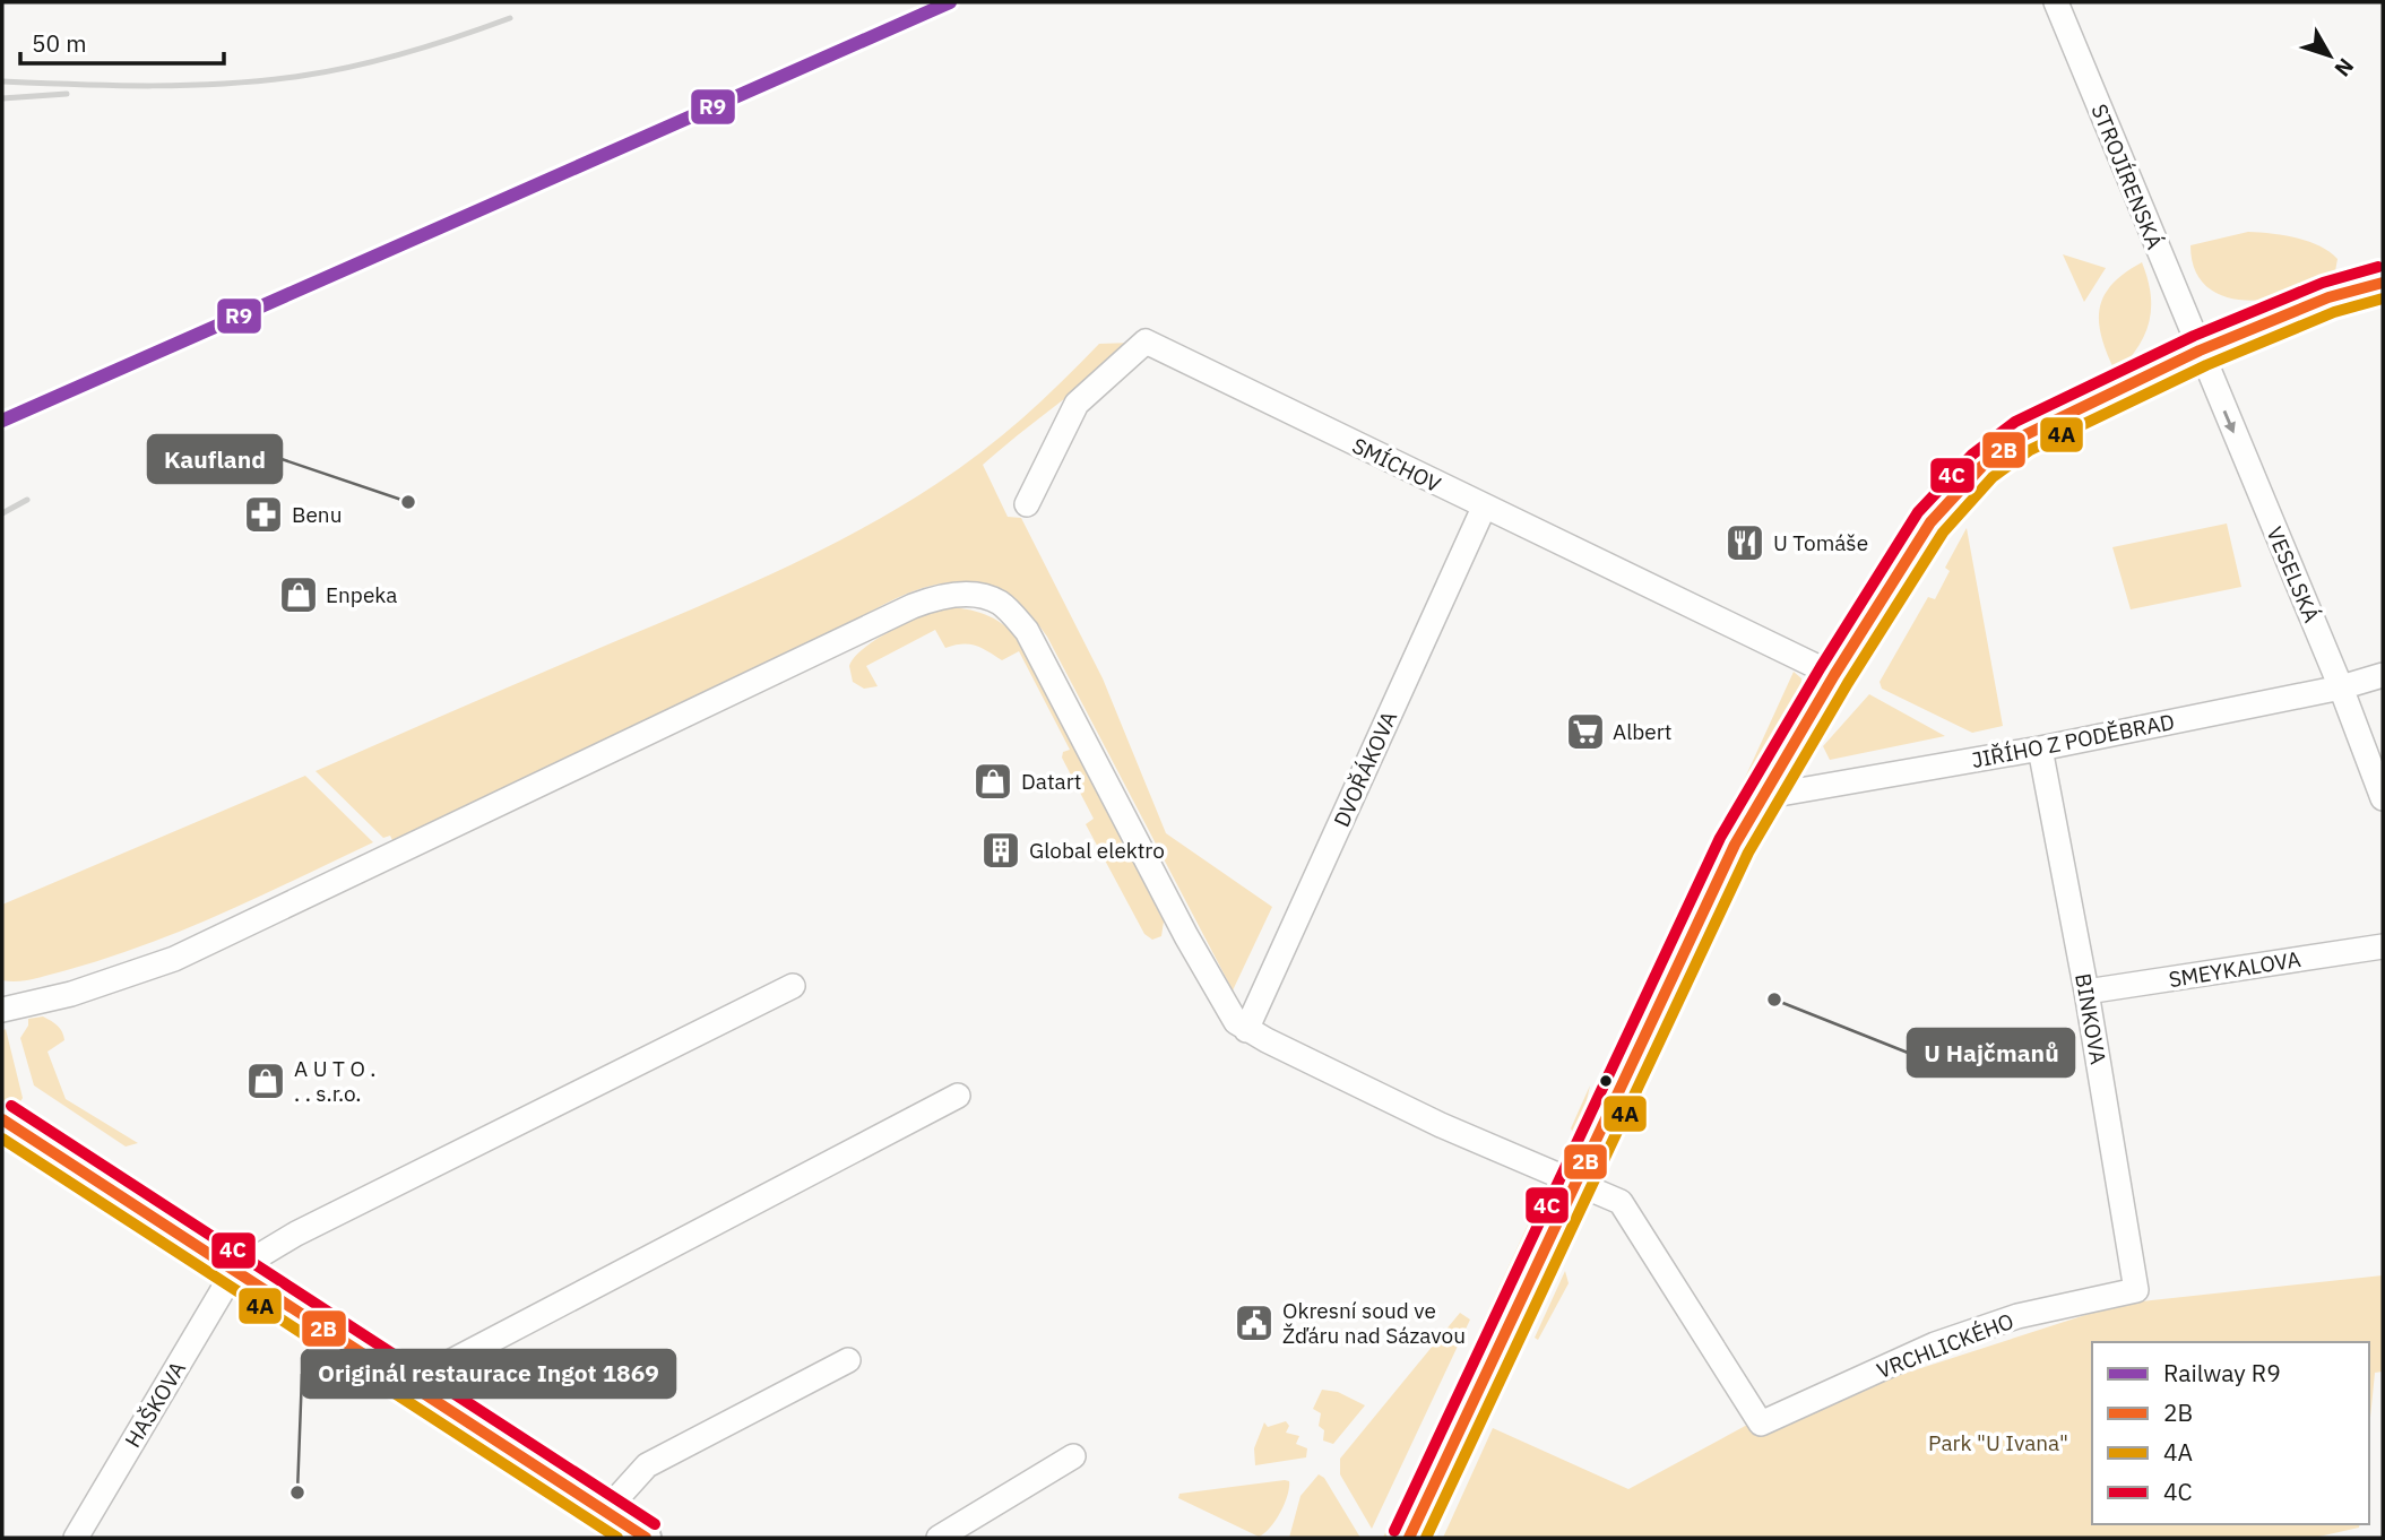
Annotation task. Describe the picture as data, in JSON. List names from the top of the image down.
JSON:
{
  "streets": {
    "street": [
      "STROJÍRENSKÁ",
      "SMÍCHOV",
      "VESELSKÁ",
      "JIŘÍHO Z PODĚBRAD",
      "DVOŘÁKOVA",
      "SMEYKALOVA",
      "BINKOVA",
      "VRCHLICKÉHO",
      "HAŠKOVA"
    ]
  },
  "crossings": [
    ["STROJÍRENSKÁ", "VESELSKÁ"],
    ["SMÍCHOV", "DVOŘÁKOVA"],
    ["VESELSKÁ", "JIŘÍHO Z PODĚBRAD"],
    ["JIŘÍHO Z PODĚBRAD", "BINKOVA"],
    ["SMEYKALOVA", "BINKOVA"],
    ["BINKOVA", "VRCHLICKÉHO"]
  ],
  "one_way": ["VESELSKÁ"],
  "parks": ["Park \"U Ivana\""],
  "places": {
    "other": ["Kaufland", "U Hajčmanů", "Originál restaurace Ingot 1869"],
    "pharmacy": ["Benu"],
    "restaurant": ["U Tomáše"],
    "shop": ["Enpeka", "Datart", "A U T O . . . s.r.o."],
    "supermarket": ["Albert"],
    "building": ["Global elektro"],
    "public building": ["Okresní soud ve Žďáru nad Sázavou"]
  },
  "lines": [
    "rail line R9",
    "transit line 4C",
    "transit line 2B",
    "transit line 4A"
  ],
  "legend": [
    "Railway R9",
    "2B",
    "4A",
    "4C"
  ],
  "scale_bar": "50 m",
  "north": "bottom right"
}
